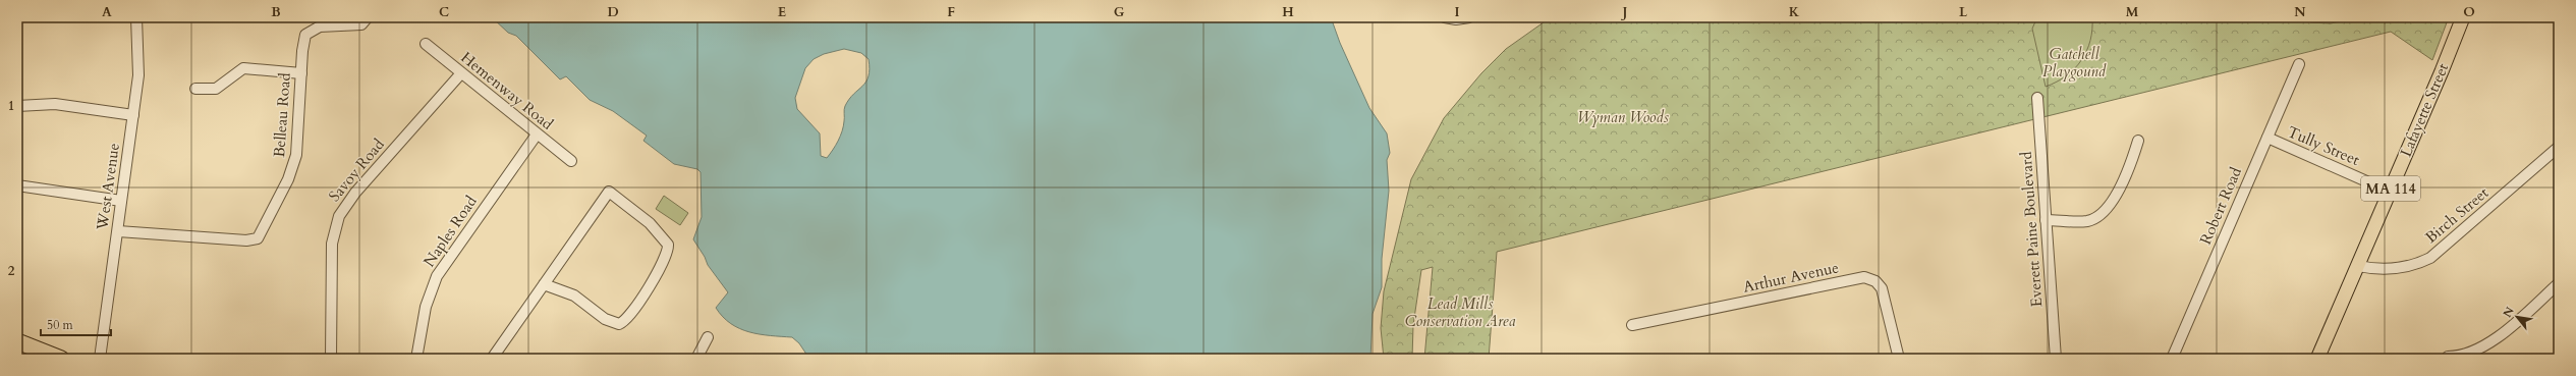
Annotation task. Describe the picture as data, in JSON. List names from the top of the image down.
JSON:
{
  "streets": {
    "main road": ["Lafayette Street", "MA 114"],
    "street": [
      "Hemenway Road",
      "Belleau Road",
      "Tully Street",
      "Savoy Road",
      "West Avenue",
      "Robert Road",
      "Birch Street",
      "Everett Paine Boulevard",
      "Naples Road",
      "Arthur Avenue"
    ]
  },
  "crossings": [
    ["Hemenway Road", "Savoy Road"],
    ["Hemenway Road", "Naples Road"],
    ["Lafayette Street", "Tully Street"],
    ["Lafayette Street", "Birch Street"],
    ["Belleau Road", "West Avenue"],
    ["Tully Street", "Robert Road"]
  ],
  "parks": ["Gatchell Playgound", "Wyman Woods", "Lead Mills Conservation Area"],
  "scale_bar": "50 m",
  "north": "top left",
  "grid": {
    "columns": [
      "A",
      "B",
      "C",
      "D",
      "E",
      "F",
      "G",
      "H",
      "I",
      "J",
      "K",
      "L",
      "M",
      "N",
      "O"
    ],
    "rows": ["1", "2"]
  }
}
